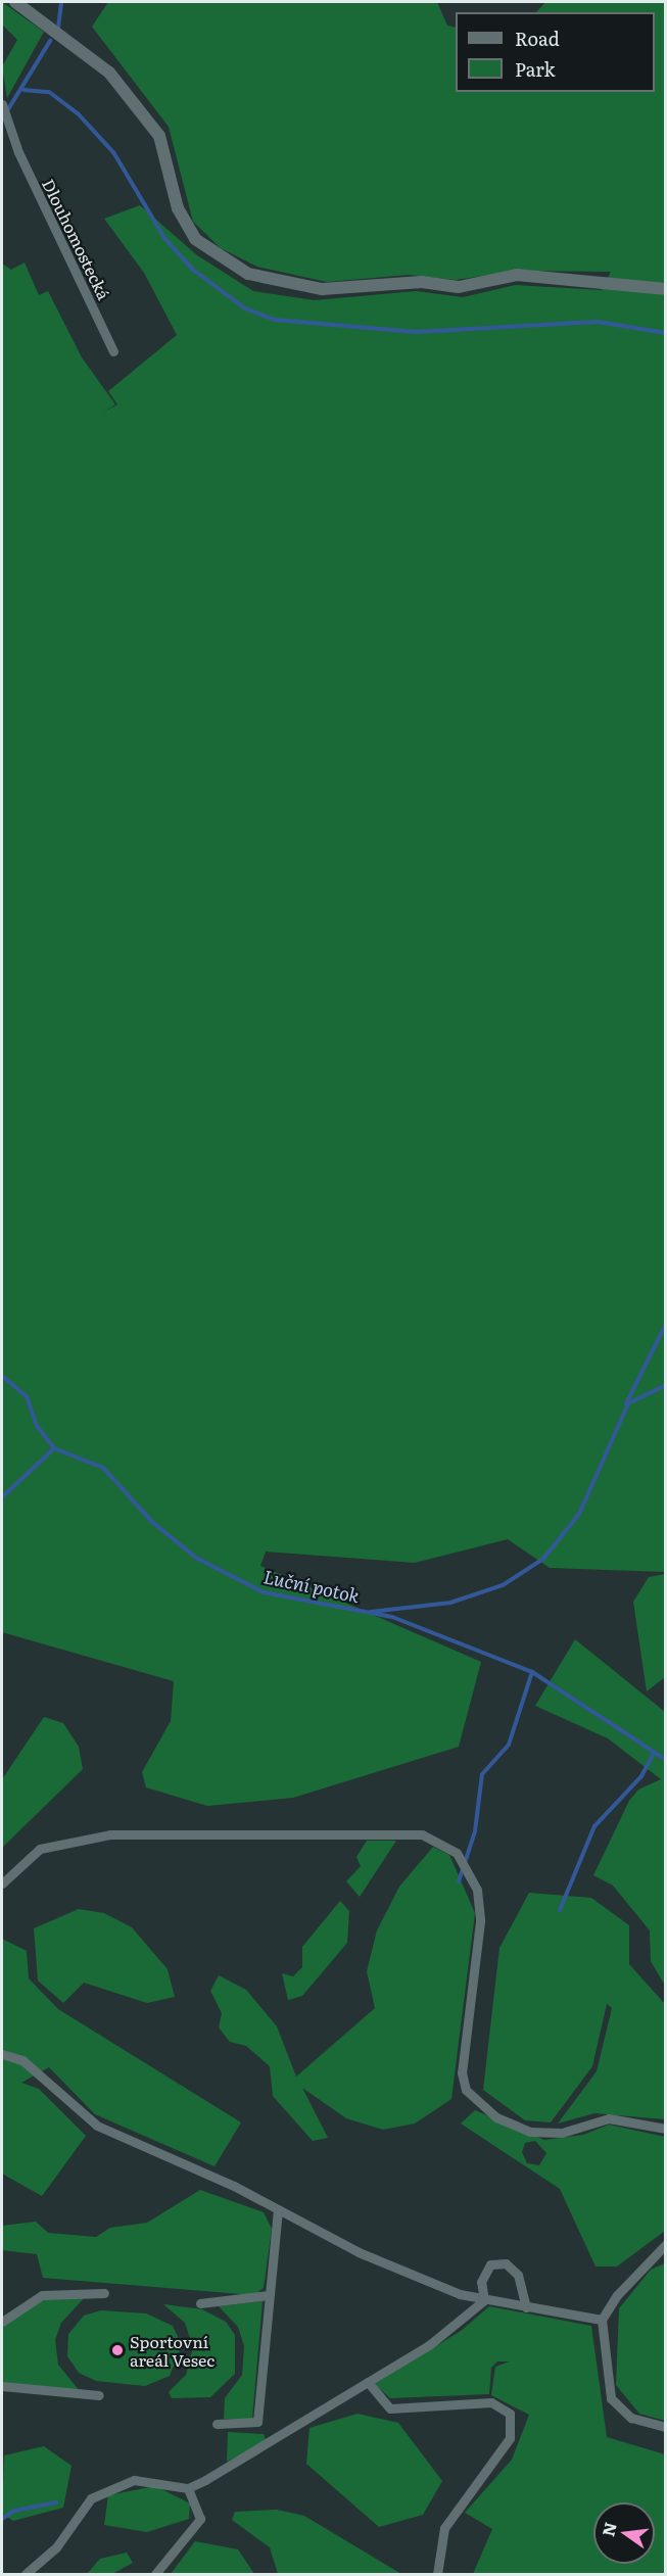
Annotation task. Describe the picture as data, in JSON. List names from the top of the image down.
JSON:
{
  "streets": {
    "street": ["Dlouhomostecká"]
  },
  "water": ["Luční potok"],
  "places": ["Sportovní areál Vesec"],
  "legend": ["Road", "Park"],
  "north": "left"
}
